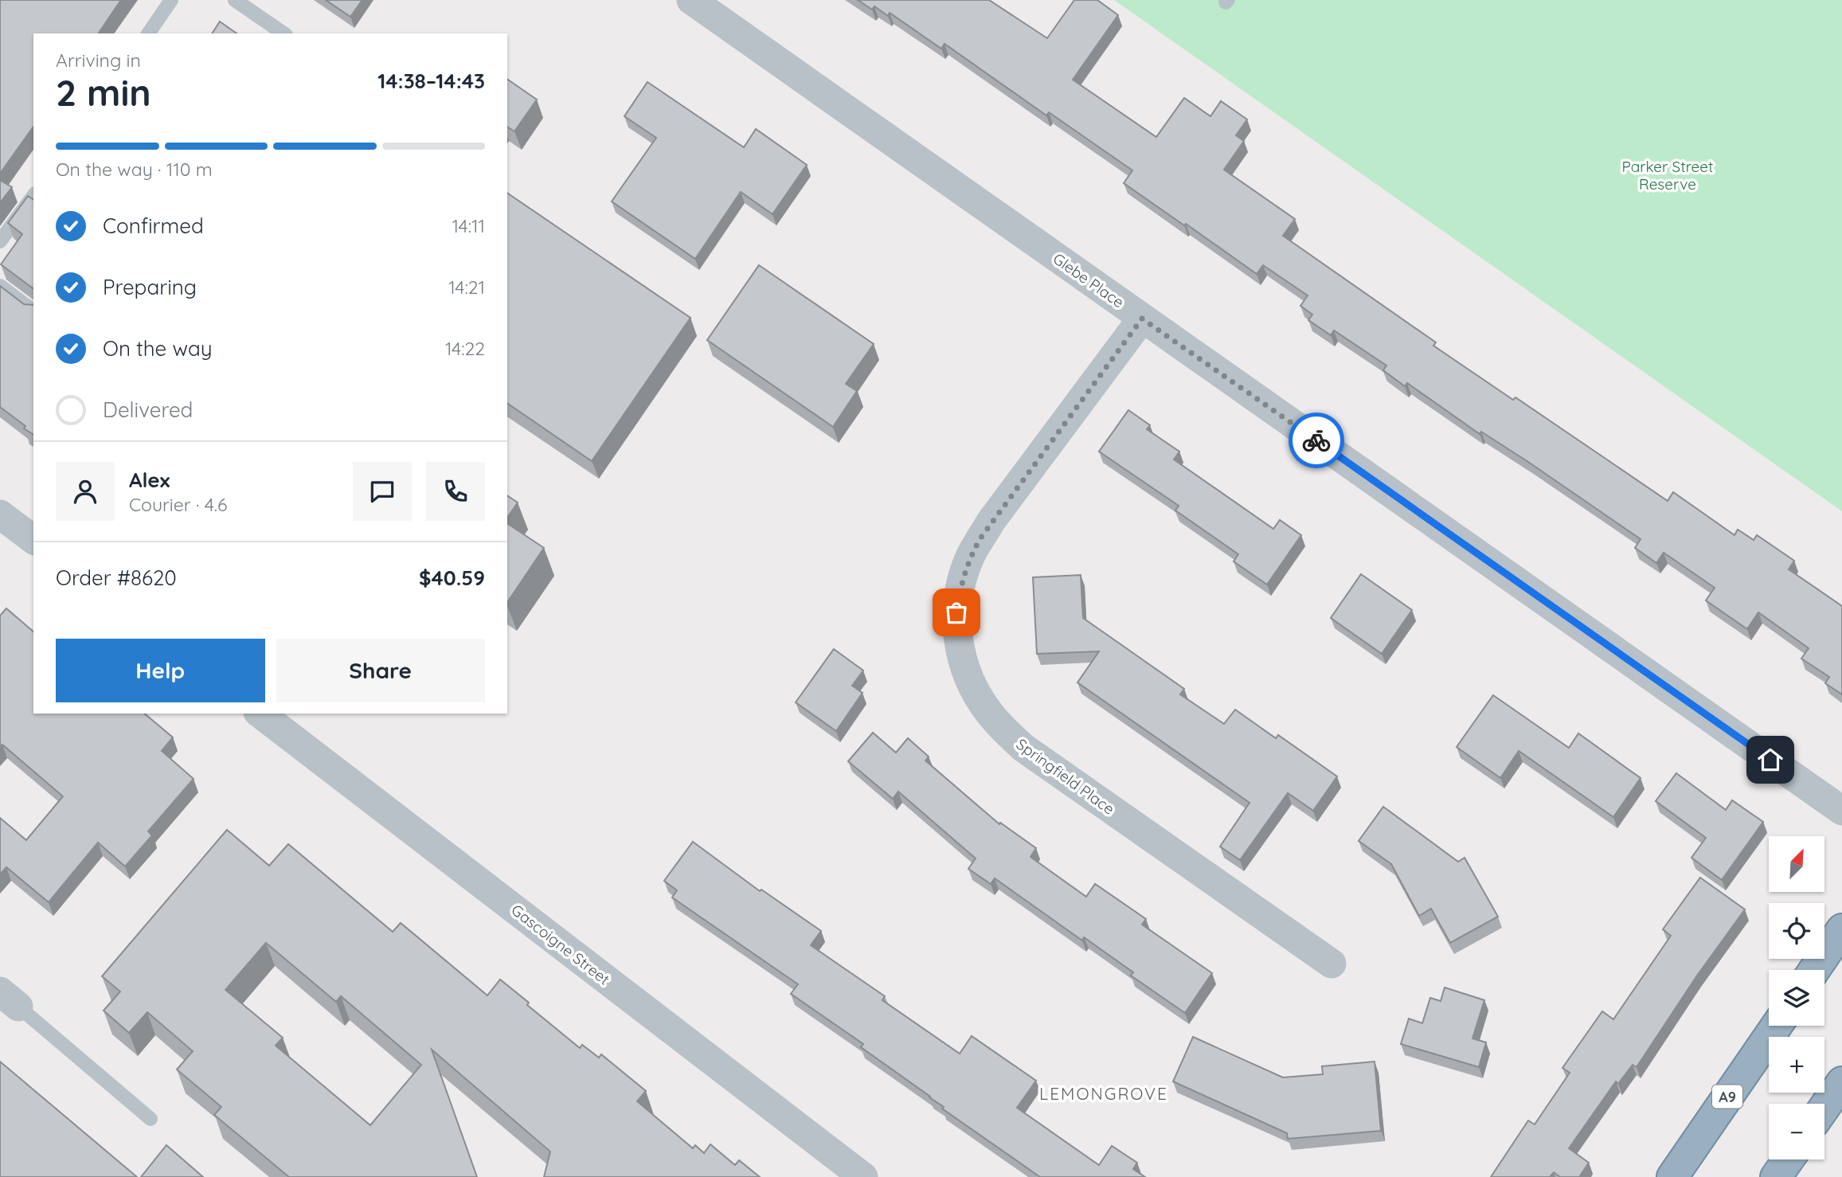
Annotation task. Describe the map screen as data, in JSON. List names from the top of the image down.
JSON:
{
  "streets": {
    "highway": ["A9"],
    "street": ["Glebe Place", "Springfield Place", "Gascoigne Street"]
  },
  "crossings": [
    ["Glebe Place", "Springfield Place"]
  ],
  "districts": ["LEMONGROVE"],
  "parks": ["Parker Street Reserve"],
  "north": "top right",
  "page": {
    "heading": ["2 min", "Arriving in", "14:38–14:43"],
    "panel": [
      "Alex",
      "Courier · 4.6",
      "Order #8620",
      "$40.59"
    ],
    "bar": "On the way · 110 m",
    "list": [
      ["Confirmed", "14:11"],
      ["Preparing", "14:21"],
      ["On the way", "14:22"],
      "Delivered"
    ],
    "buttons": ["Help", "Share"],
    "map_buttons": ["+", "−"]
  }
}
